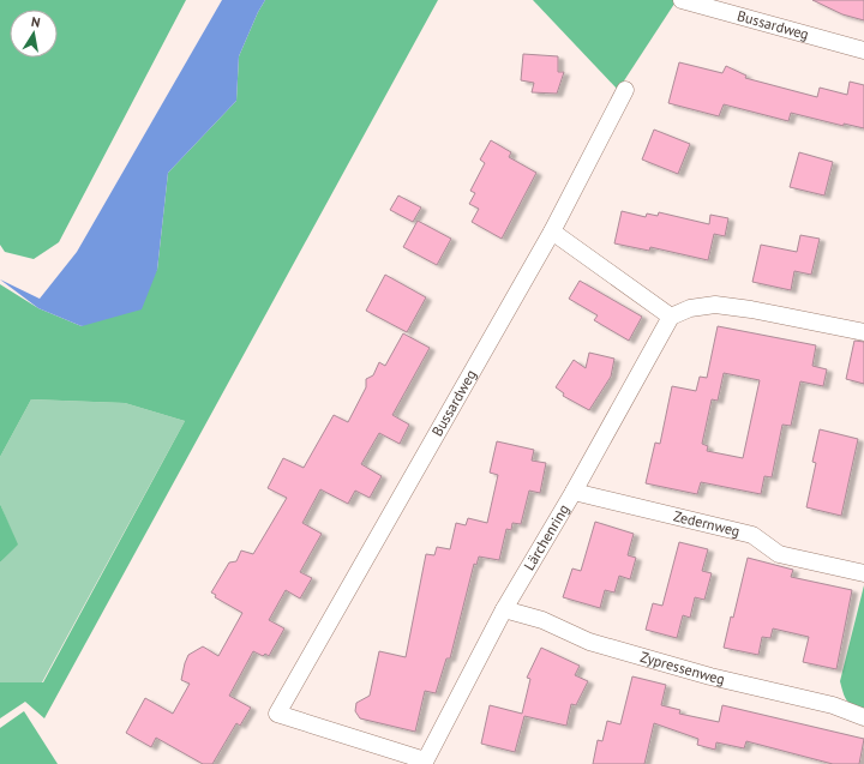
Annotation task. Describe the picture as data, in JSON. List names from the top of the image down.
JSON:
{
  "streets": {
    "street": [
      "Bussardweg",
      "Zedernweg",
      "Lärchenring",
      "Zypressenweg"
    ]
  },
  "crossings": [
    ["Bussardweg", "Lärchenring"],
    ["Zedernweg", "Lärchenring"],
    ["Lärchenring", "Zypressenweg"]
  ],
  "north": "top"
}
